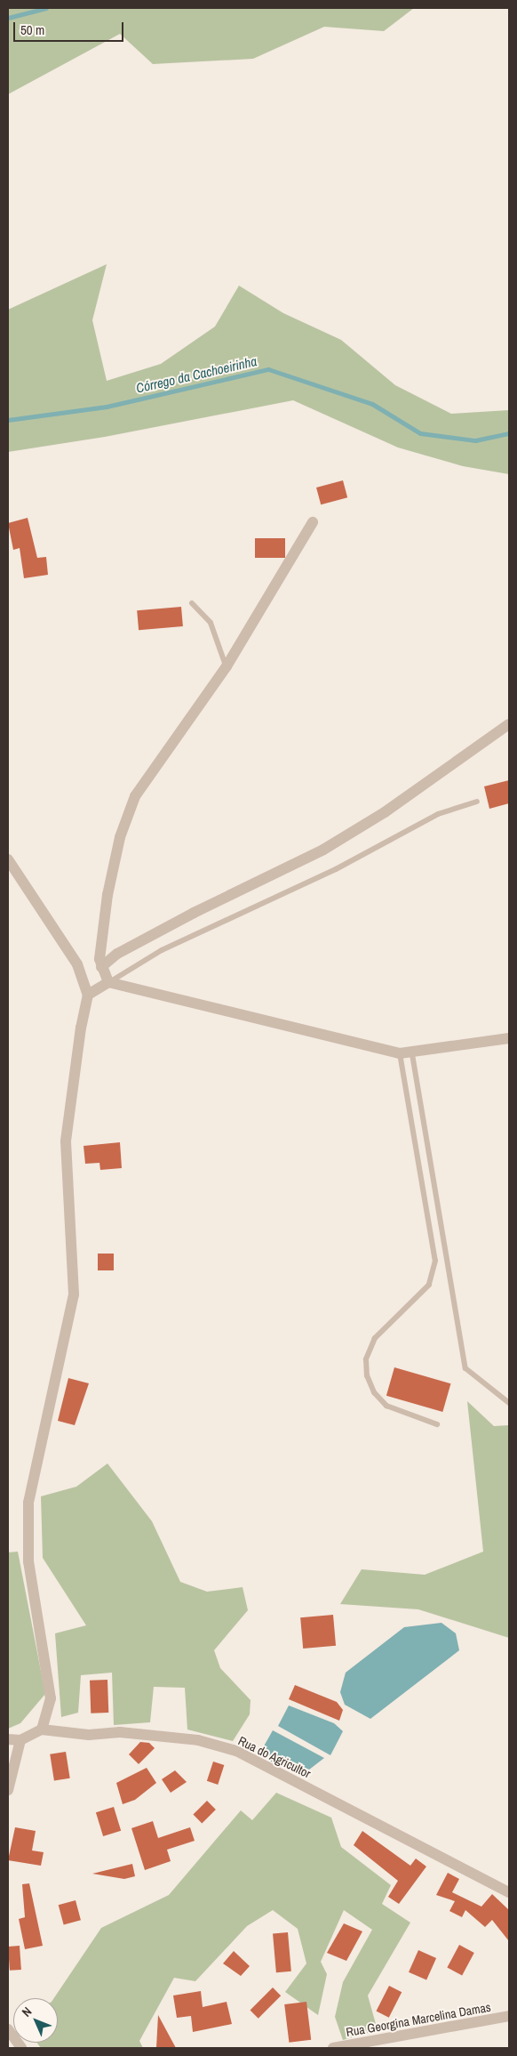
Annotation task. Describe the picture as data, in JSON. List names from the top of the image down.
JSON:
{
  "streets": {
    "street": ["Rua do Agricultor", "Rua Georgina Marcelina Damas"]
  },
  "water": ["Córrego da Cachoeirinha"],
  "scale_bar": "50 m",
  "north": "top left"
}
